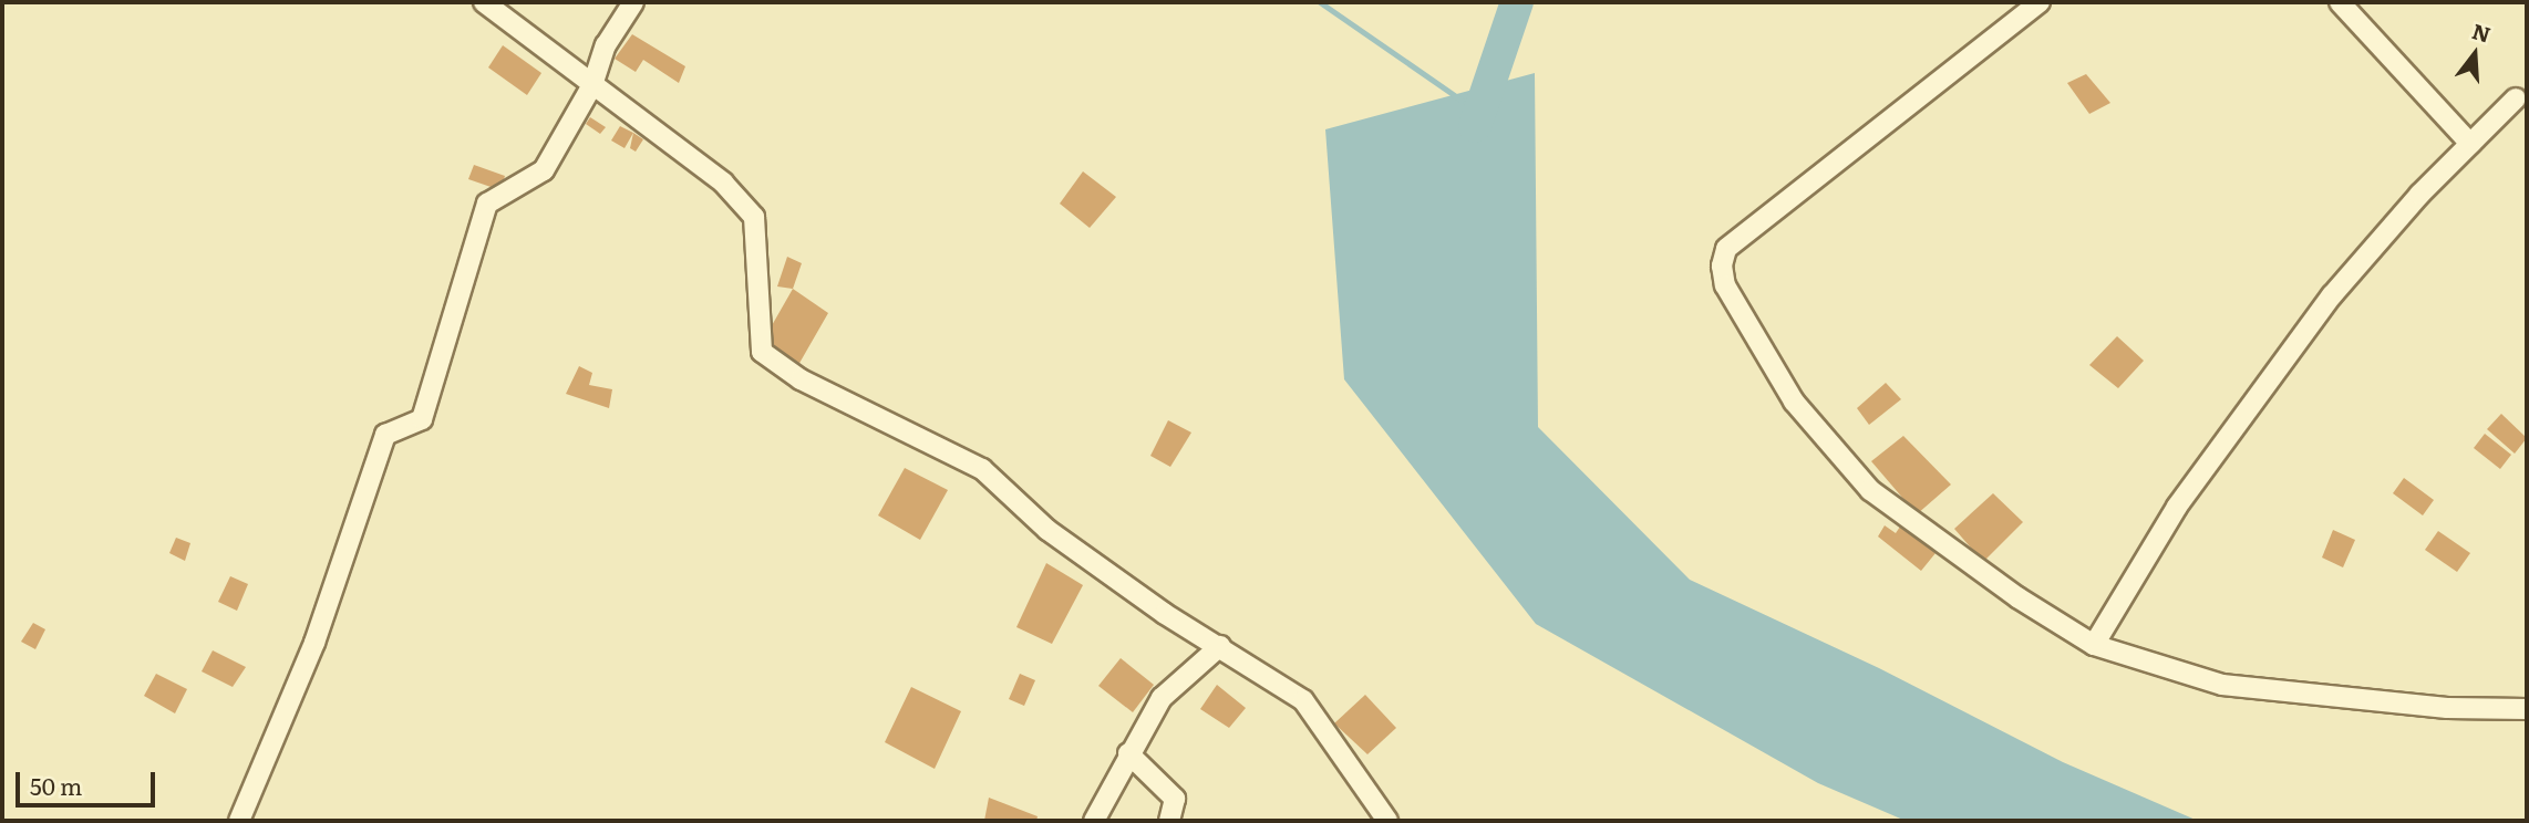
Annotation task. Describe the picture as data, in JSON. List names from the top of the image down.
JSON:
{
  "scale_bar": "50 m",
  "north": "top"
}
